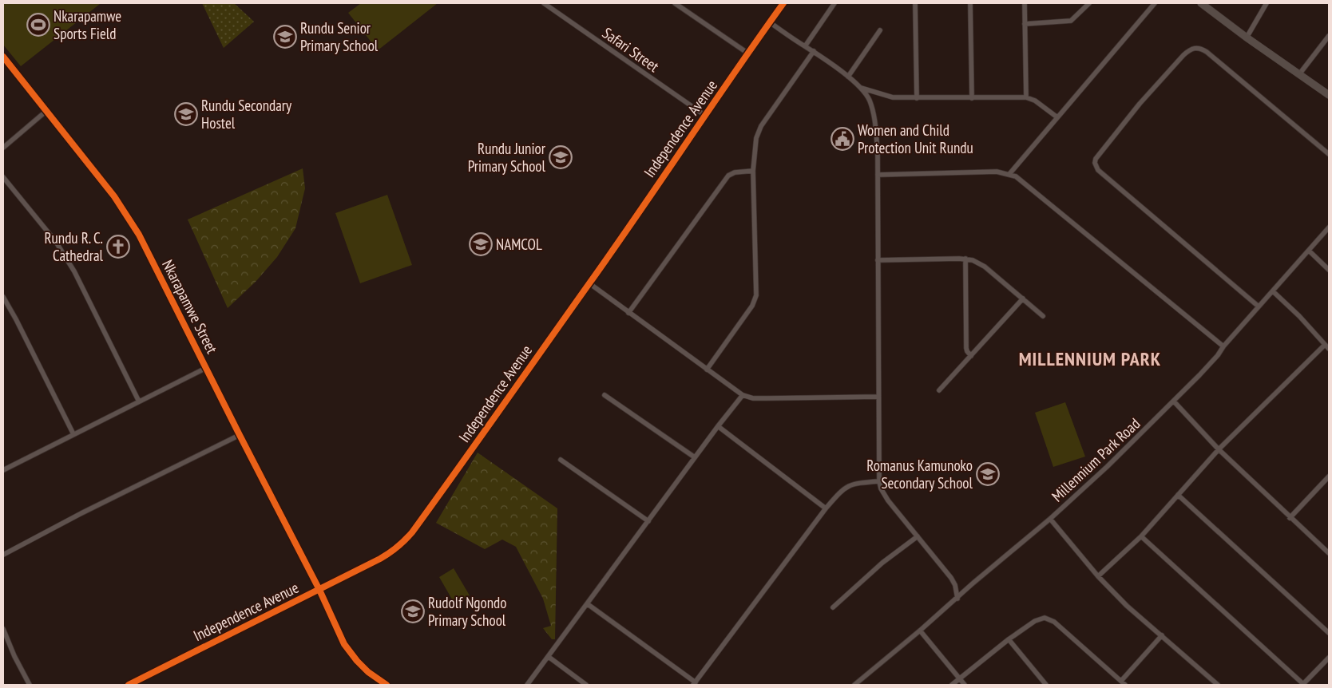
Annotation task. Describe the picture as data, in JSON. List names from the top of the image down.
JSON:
{
  "streets": {
    "street": [
      "Safari Street",
      "Independence Avenue",
      "Nkarapamwe Street",
      "Millennium Park Road"
    ]
  },
  "crossings": [
    ["Safari Street", "Independence Avenue"],
    ["Independence Avenue", "Nkarapamwe Street"]
  ],
  "districts": ["MILLENNIUM PARK"],
  "places": {
    "sports": ["Nkarapamwe Sports Field"],
    "school or university": [
      "Rundu Senior Primary School",
      "Rundu Secondary Hostel",
      "Rundu Junior Primary School",
      "NAMCOL",
      "Romanus Kamunoko Secondary School",
      "Rudolf Ngondo Primary School"
    ],
    "public building": ["Women and Child Protection Unit Rundu"],
    "church": ["Rundu R. C. Cathedral"]
  }
}
